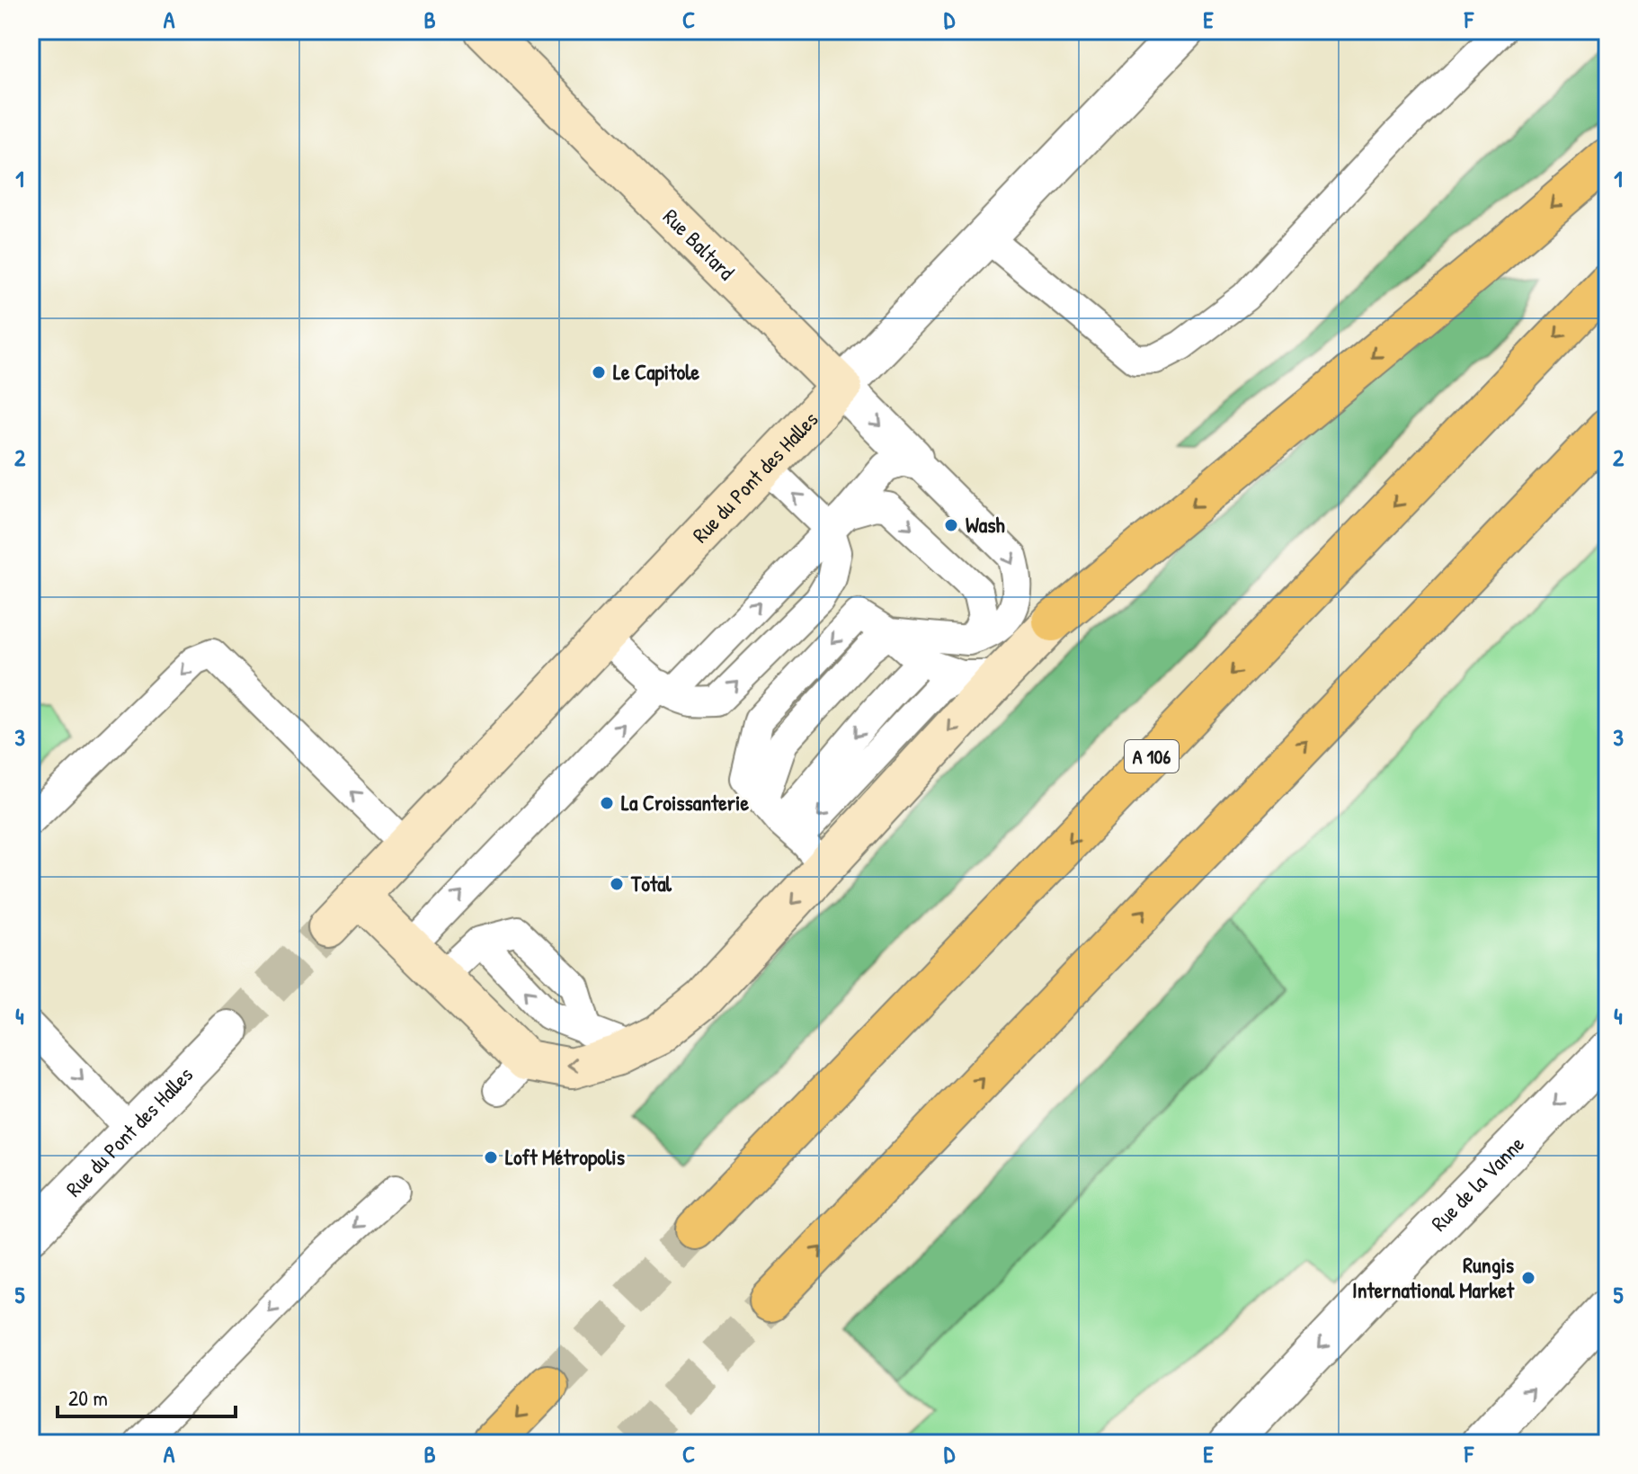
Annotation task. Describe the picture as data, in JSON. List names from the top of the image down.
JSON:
{
  "streets": {
    "highway": ["A 106"],
    "street": ["Rue Baltard", "Rue du Pont des Halles", "Rue de la Vanne"]
  },
  "crossings": [
    ["Rue Baltard", "Rue du Pont des Halles"]
  ],
  "places": [
    "Le Capitole",
    "Wash",
    "La Croissanterie",
    "Total",
    "Loft Métropolis",
    "Rungis International Market"
  ],
  "scale_bar": "20 m",
  "grid": {
    "columns": [
      "A",
      "B",
      "C",
      "D",
      "E",
      "F"
    ],
    "rows": [
      "1",
      "2",
      "3",
      "4",
      "5"
    ]
  }
}
